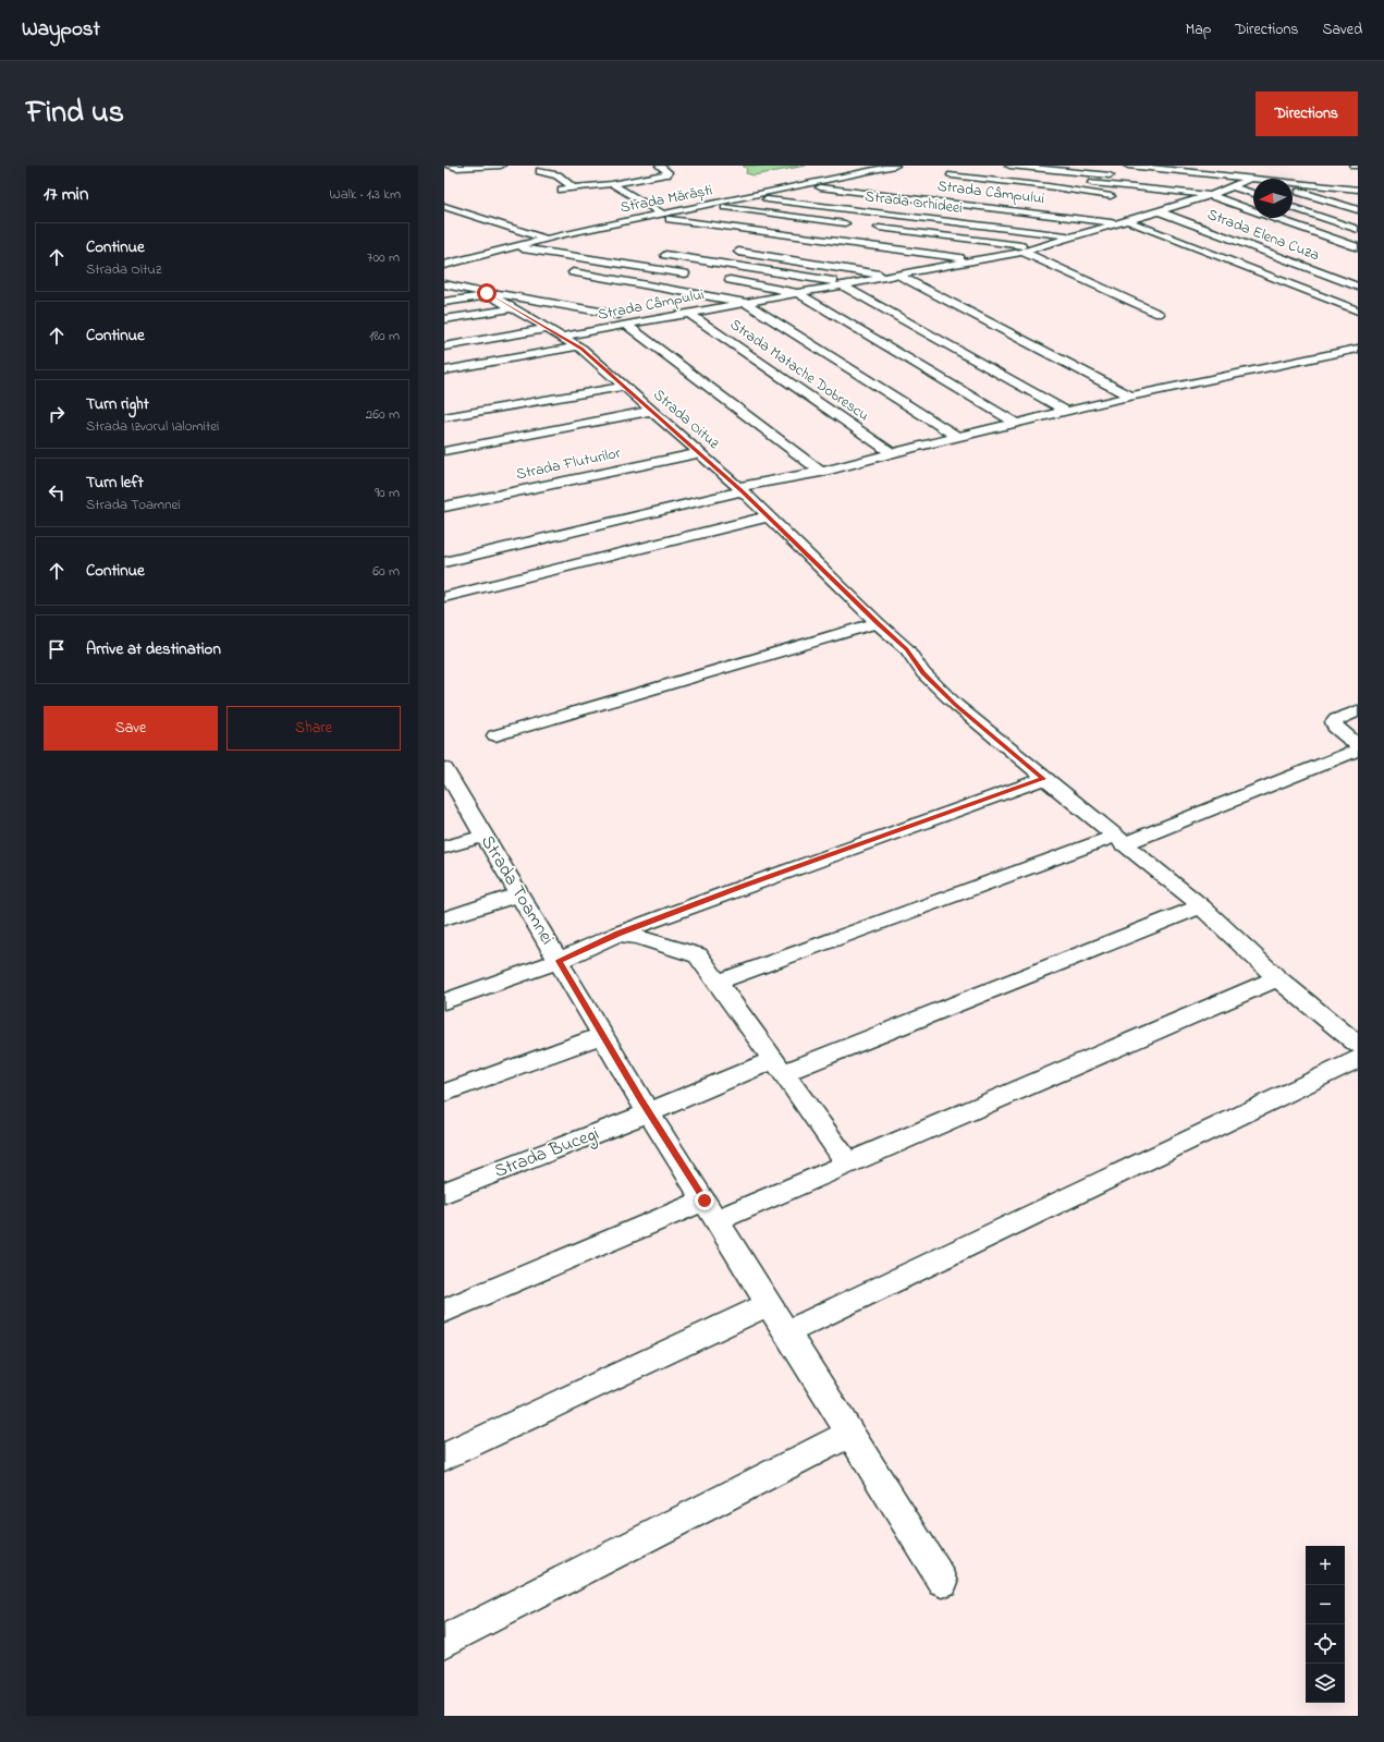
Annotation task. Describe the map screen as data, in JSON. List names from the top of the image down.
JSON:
{
  "streets": {
    "street": [
      "Strada Câmpului",
      "Strada Mărăști",
      "Strada Orhideei",
      "Strada Elena Cuza",
      "Strada Matache Dobrescu",
      "Strada Oituz",
      "Strada Fluturilor",
      "Strada Toamnei",
      "Strada Bucegi"
    ]
  },
  "crossings": [
    ["Strada Câmpului", "Strada Mărăști"],
    ["Strada Câmpului", "Strada Orhideei"],
    ["Strada Câmpului", "Strada Elena Cuza"],
    ["Strada Câmpului", "Strada Matache Dobrescu"],
    ["Strada Câmpului", "Strada Oituz"],
    ["Strada Mărăști", "Strada Orhideei"],
    ["Strada Oituz", "Strada Fluturilor"],
    ["Strada Oituz", "Strada Bucegi"],
    ["Strada Toamnei", "Strada Bucegi"]
  ],
  "north": "left",
  "page": {
    "header": "Waypost",
    "nav": ["Map", "Directions", "Saved"],
    "title": "Find us",
    "buttons": [
      "Directions",
      ["Save", "Share"]
    ],
    "heading": ["17 min", "Walk · 1.3 km"],
    "list": [
      ["Continue", "Strada Oituz", "700 m"],
      ["Continue", "180 m"],
      ["Turn right", "Strada Izvorul Ialomitei", "260 m"],
      ["Turn left", "Strada Toamnei", "90 m"],
      ["Continue", "60 m"],
      "Arrive at destination"
    ],
    "map_buttons": ["+", "−"]
  }
}
